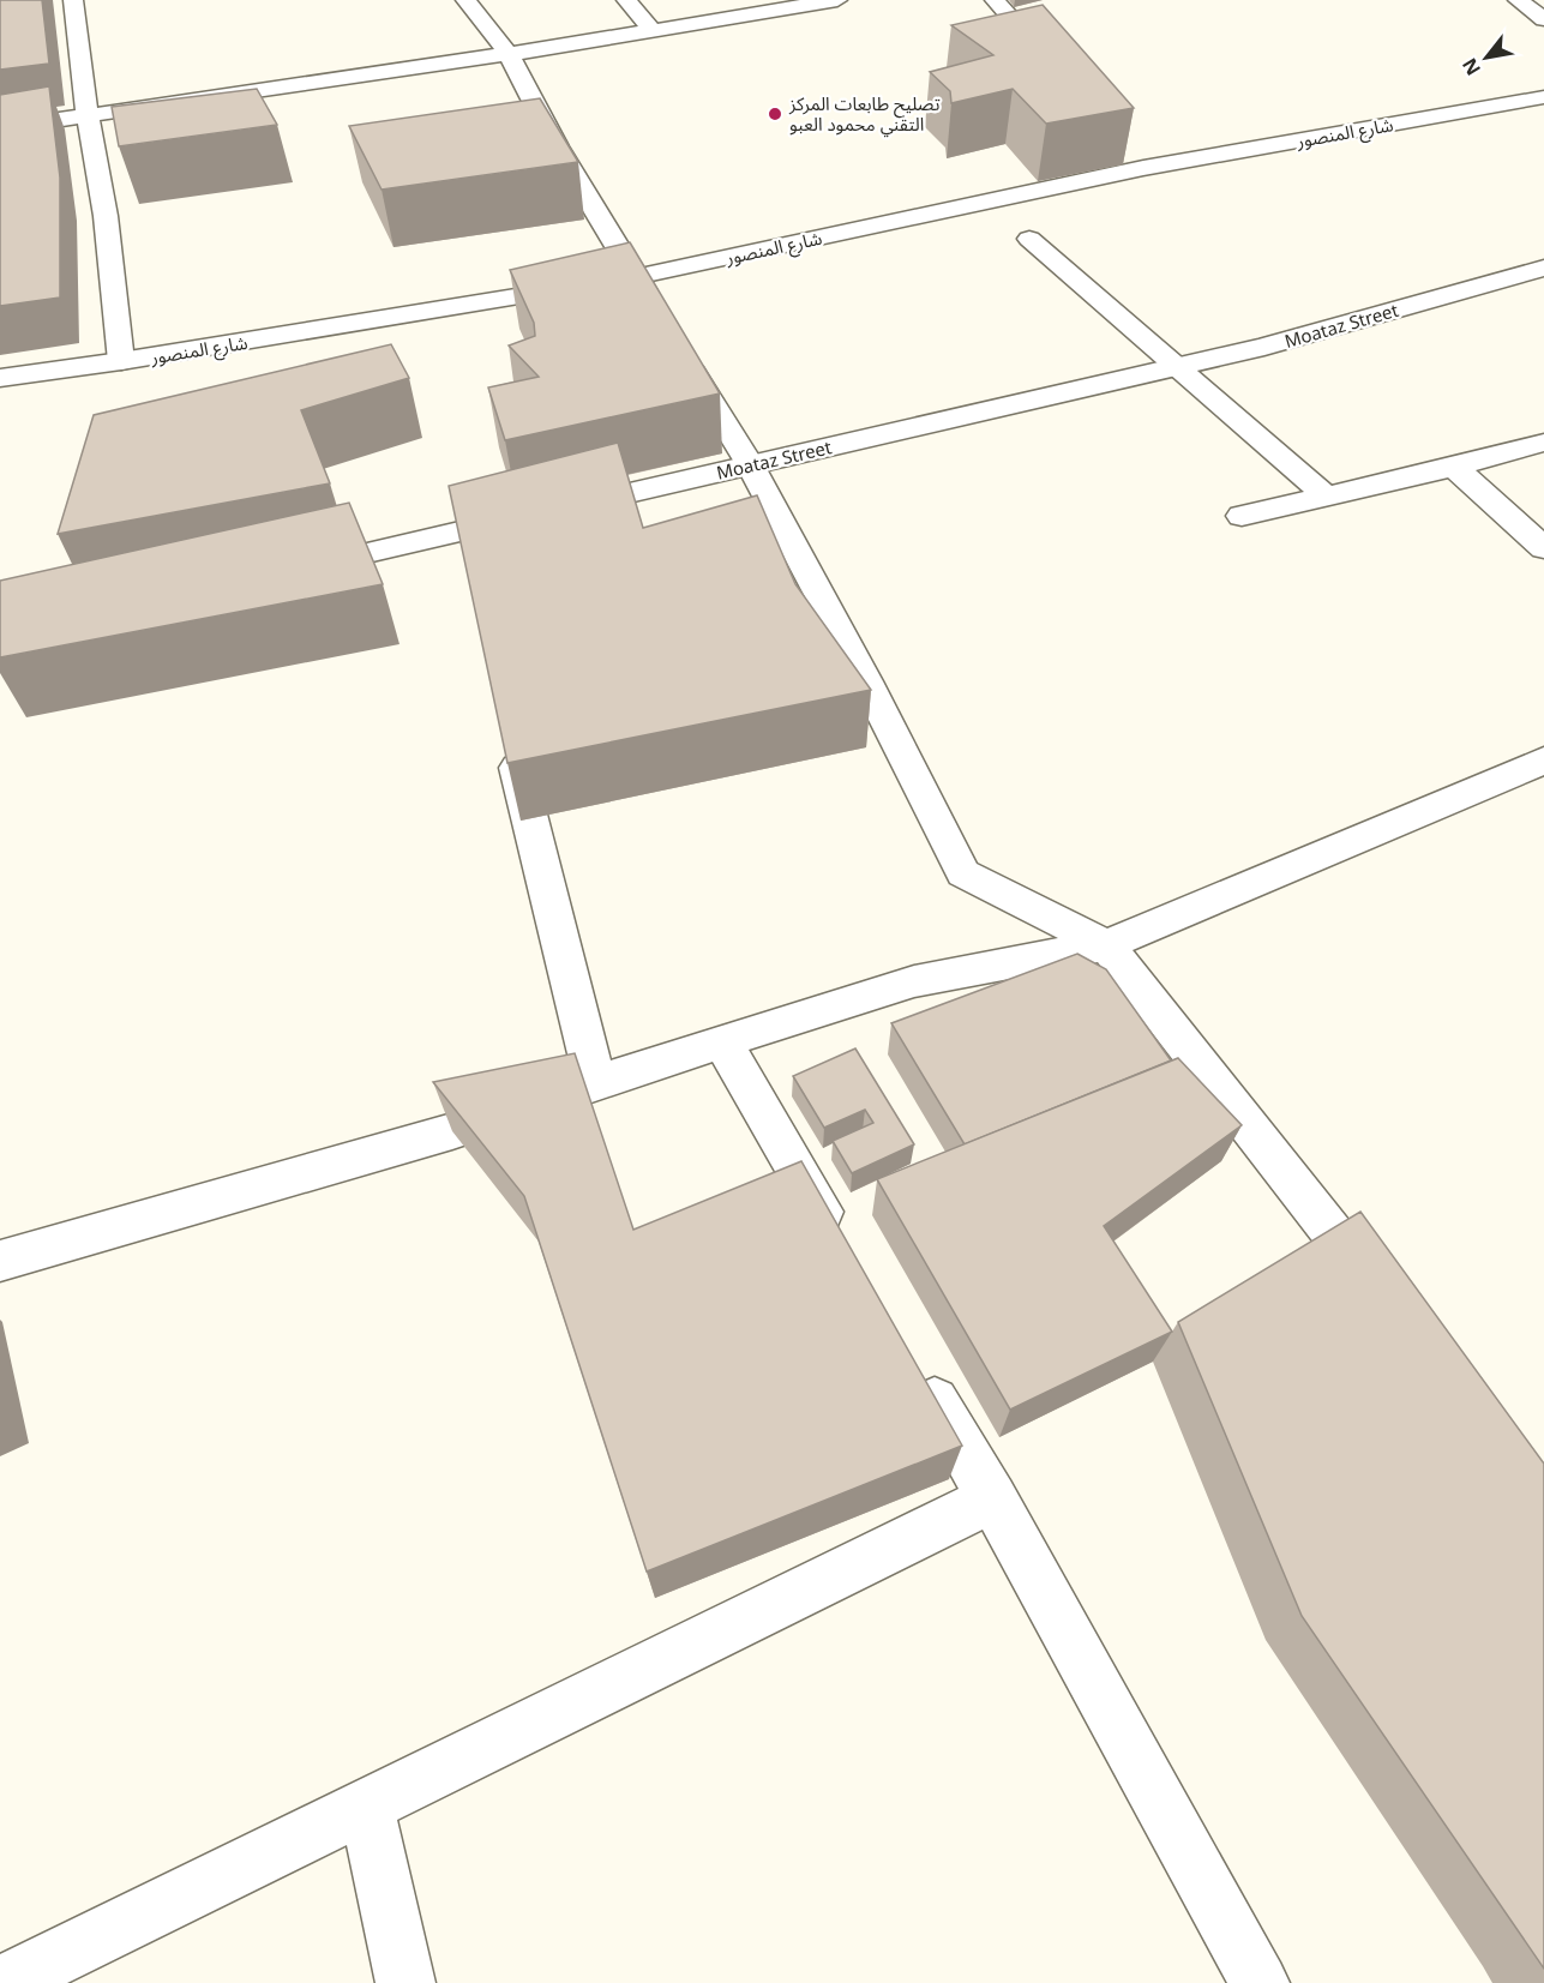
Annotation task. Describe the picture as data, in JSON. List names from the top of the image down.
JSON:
{
  "streets": {
    "street": ["شارع المنصور", "Moataz Street"]
  },
  "places": ["تصليح طابعات المركز التقني محمود العبو"],
  "north": "bottom left"
}
